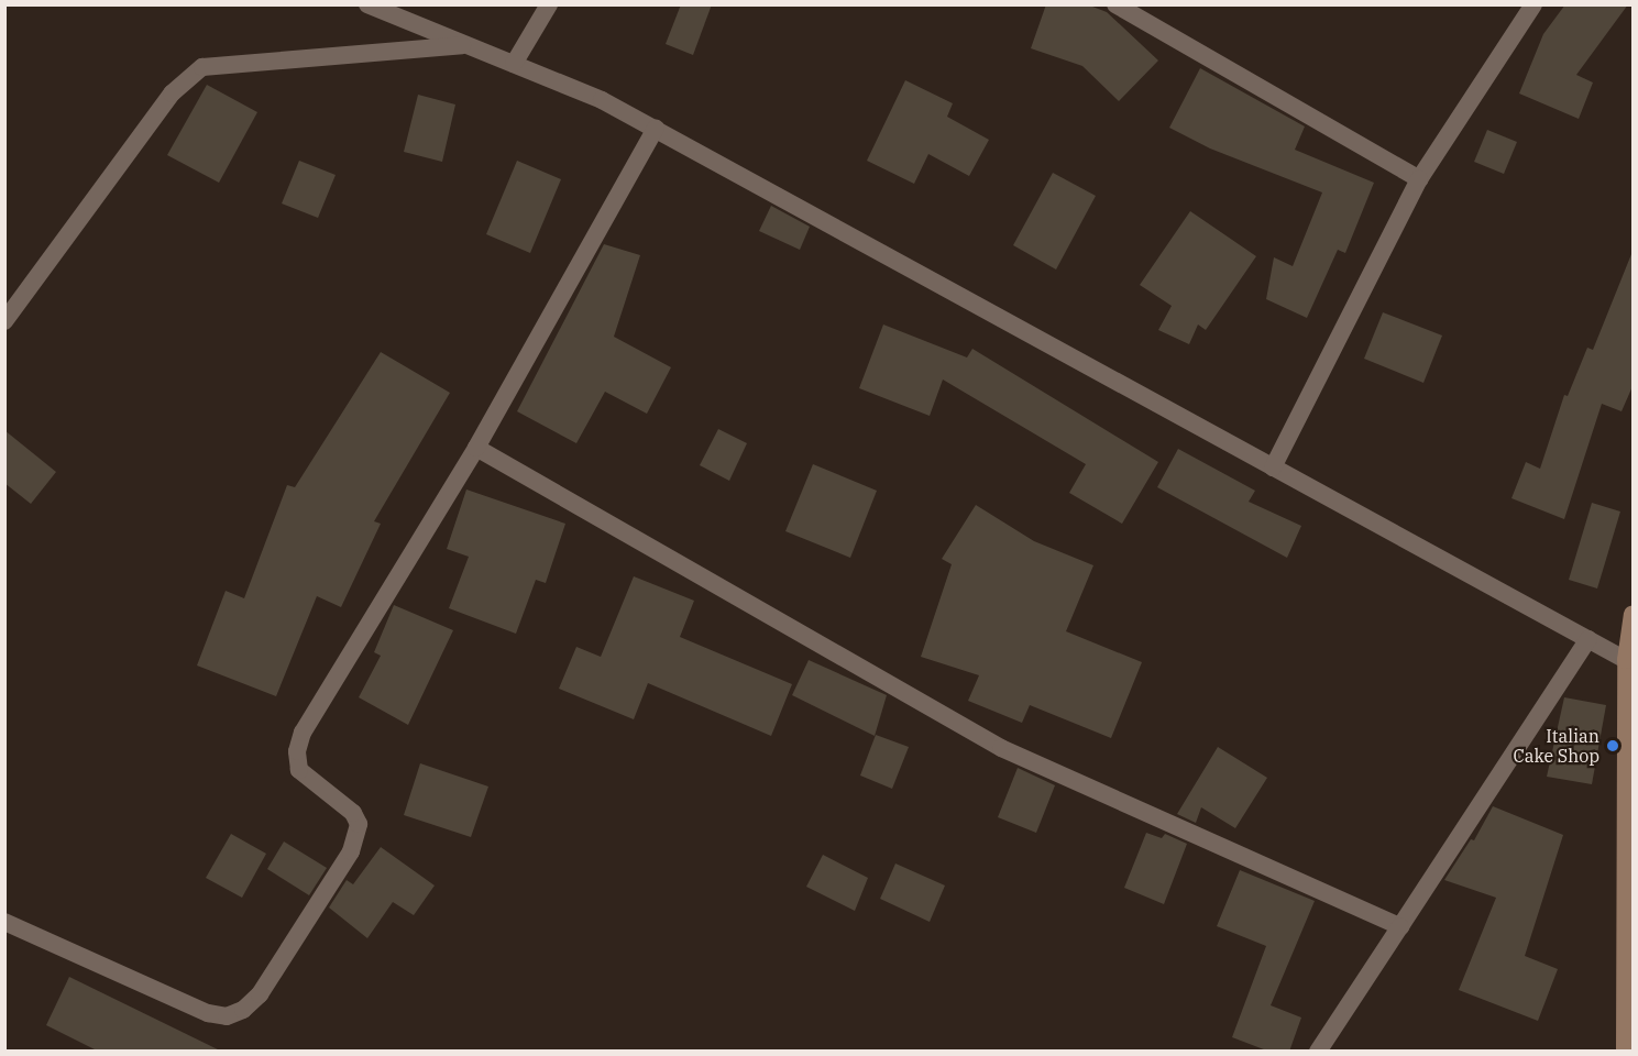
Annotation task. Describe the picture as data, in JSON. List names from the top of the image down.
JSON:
{
  "places": ["Italian Cake Shop"]
}
